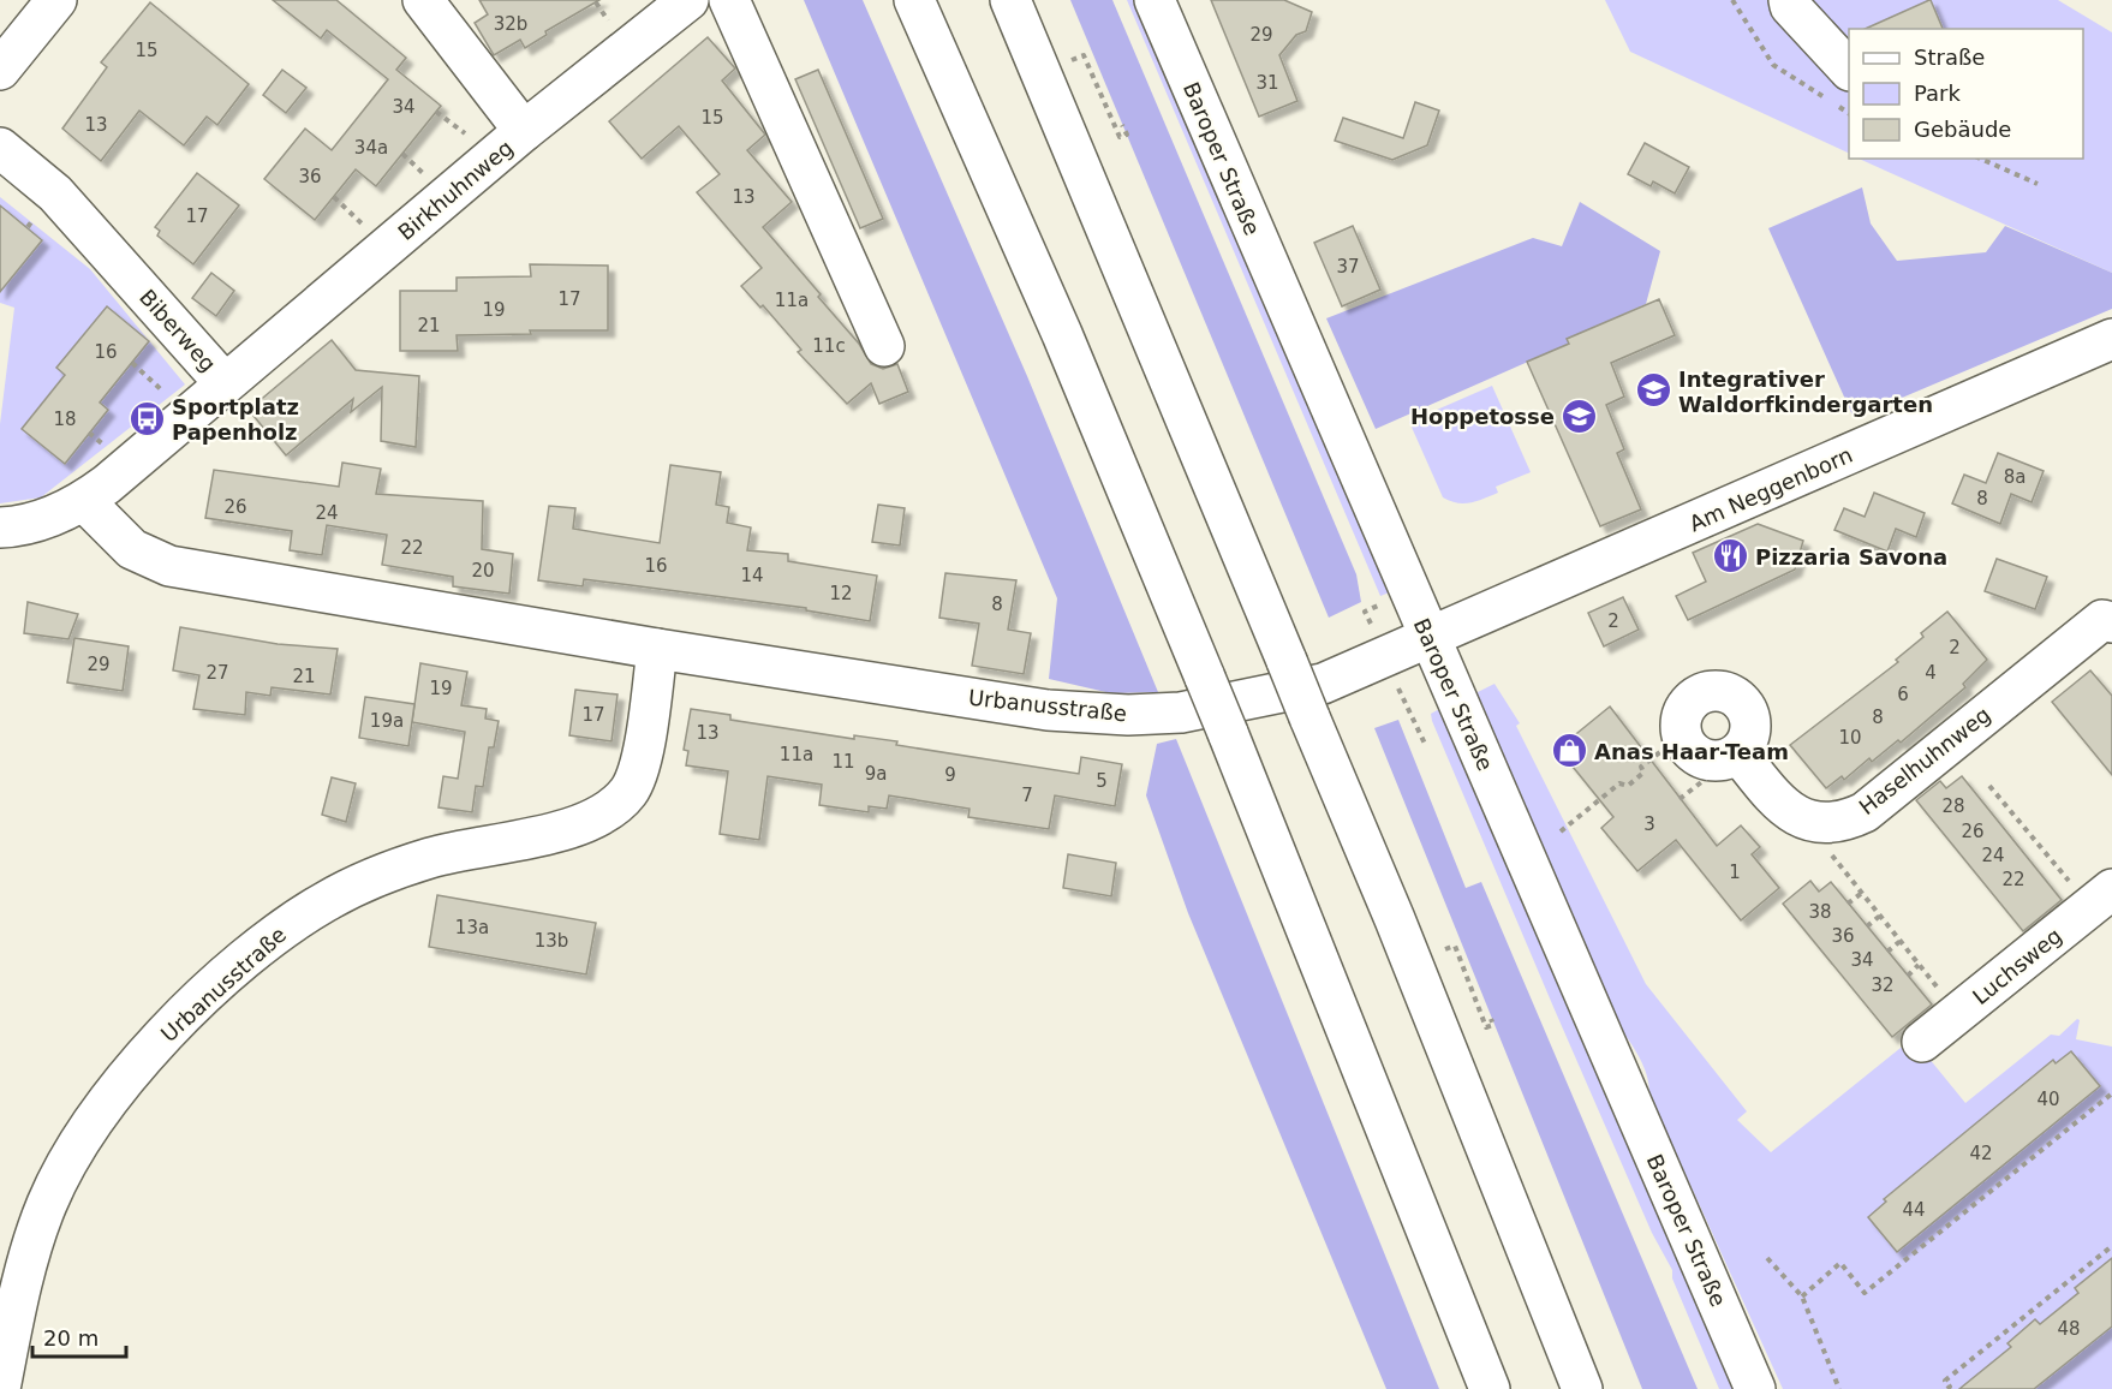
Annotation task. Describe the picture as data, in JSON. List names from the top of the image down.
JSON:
{
  "streets": {
    "main road": [
      "Baroper Straße",
      "Birkhuhnweg",
      "Biberweg",
      "Am Neggenborn",
      "Urbanusstraße",
      "Haselhuhnweg",
      "Luchsweg"
    ]
  },
  "crossings": [
    ["Baroper Straße", "Am Neggenborn"],
    ["Baroper Straße", "Urbanusstraße"],
    ["Birkhuhnweg", "Biberweg"],
    ["Biberweg", "Urbanusstraße"],
    ["Am Neggenborn", "Urbanusstraße"]
  ],
  "places": {
    "school or university": ["Integrativer Waldorfkindergarten", "Hoppetosse"],
    "bus stop": ["Sportplatz Papenholz"],
    "restaurant": ["Pizzaria Savona"],
    "shop": ["Anas Haar-Team"]
  },
  "house_numbers": [
    "32b",
    "29",
    "15",
    "31",
    "34",
    "15",
    "13",
    "34a",
    "36",
    "13",
    "17",
    "37",
    "17",
    "11a",
    "19",
    "21",
    "11c",
    "16",
    "18",
    "8a",
    "8",
    "26",
    "24",
    "22",
    "16",
    "20",
    "14",
    "12",
    "8",
    "2",
    "2",
    "29",
    "27",
    "4",
    "21",
    "19",
    "6",
    "17",
    "8",
    "19a",
    "13",
    "10",
    "11a",
    "11",
    "9a",
    "9",
    "5",
    "7",
    "28",
    "3",
    "26",
    "24",
    "1",
    "22",
    "38",
    "13a",
    "36",
    "13b",
    "34",
    "32",
    "40",
    "42",
    "44",
    "48"
  ],
  "legend": ["Straße", "Park", "Gebäude"],
  "scale_bar": "20 m"
}
